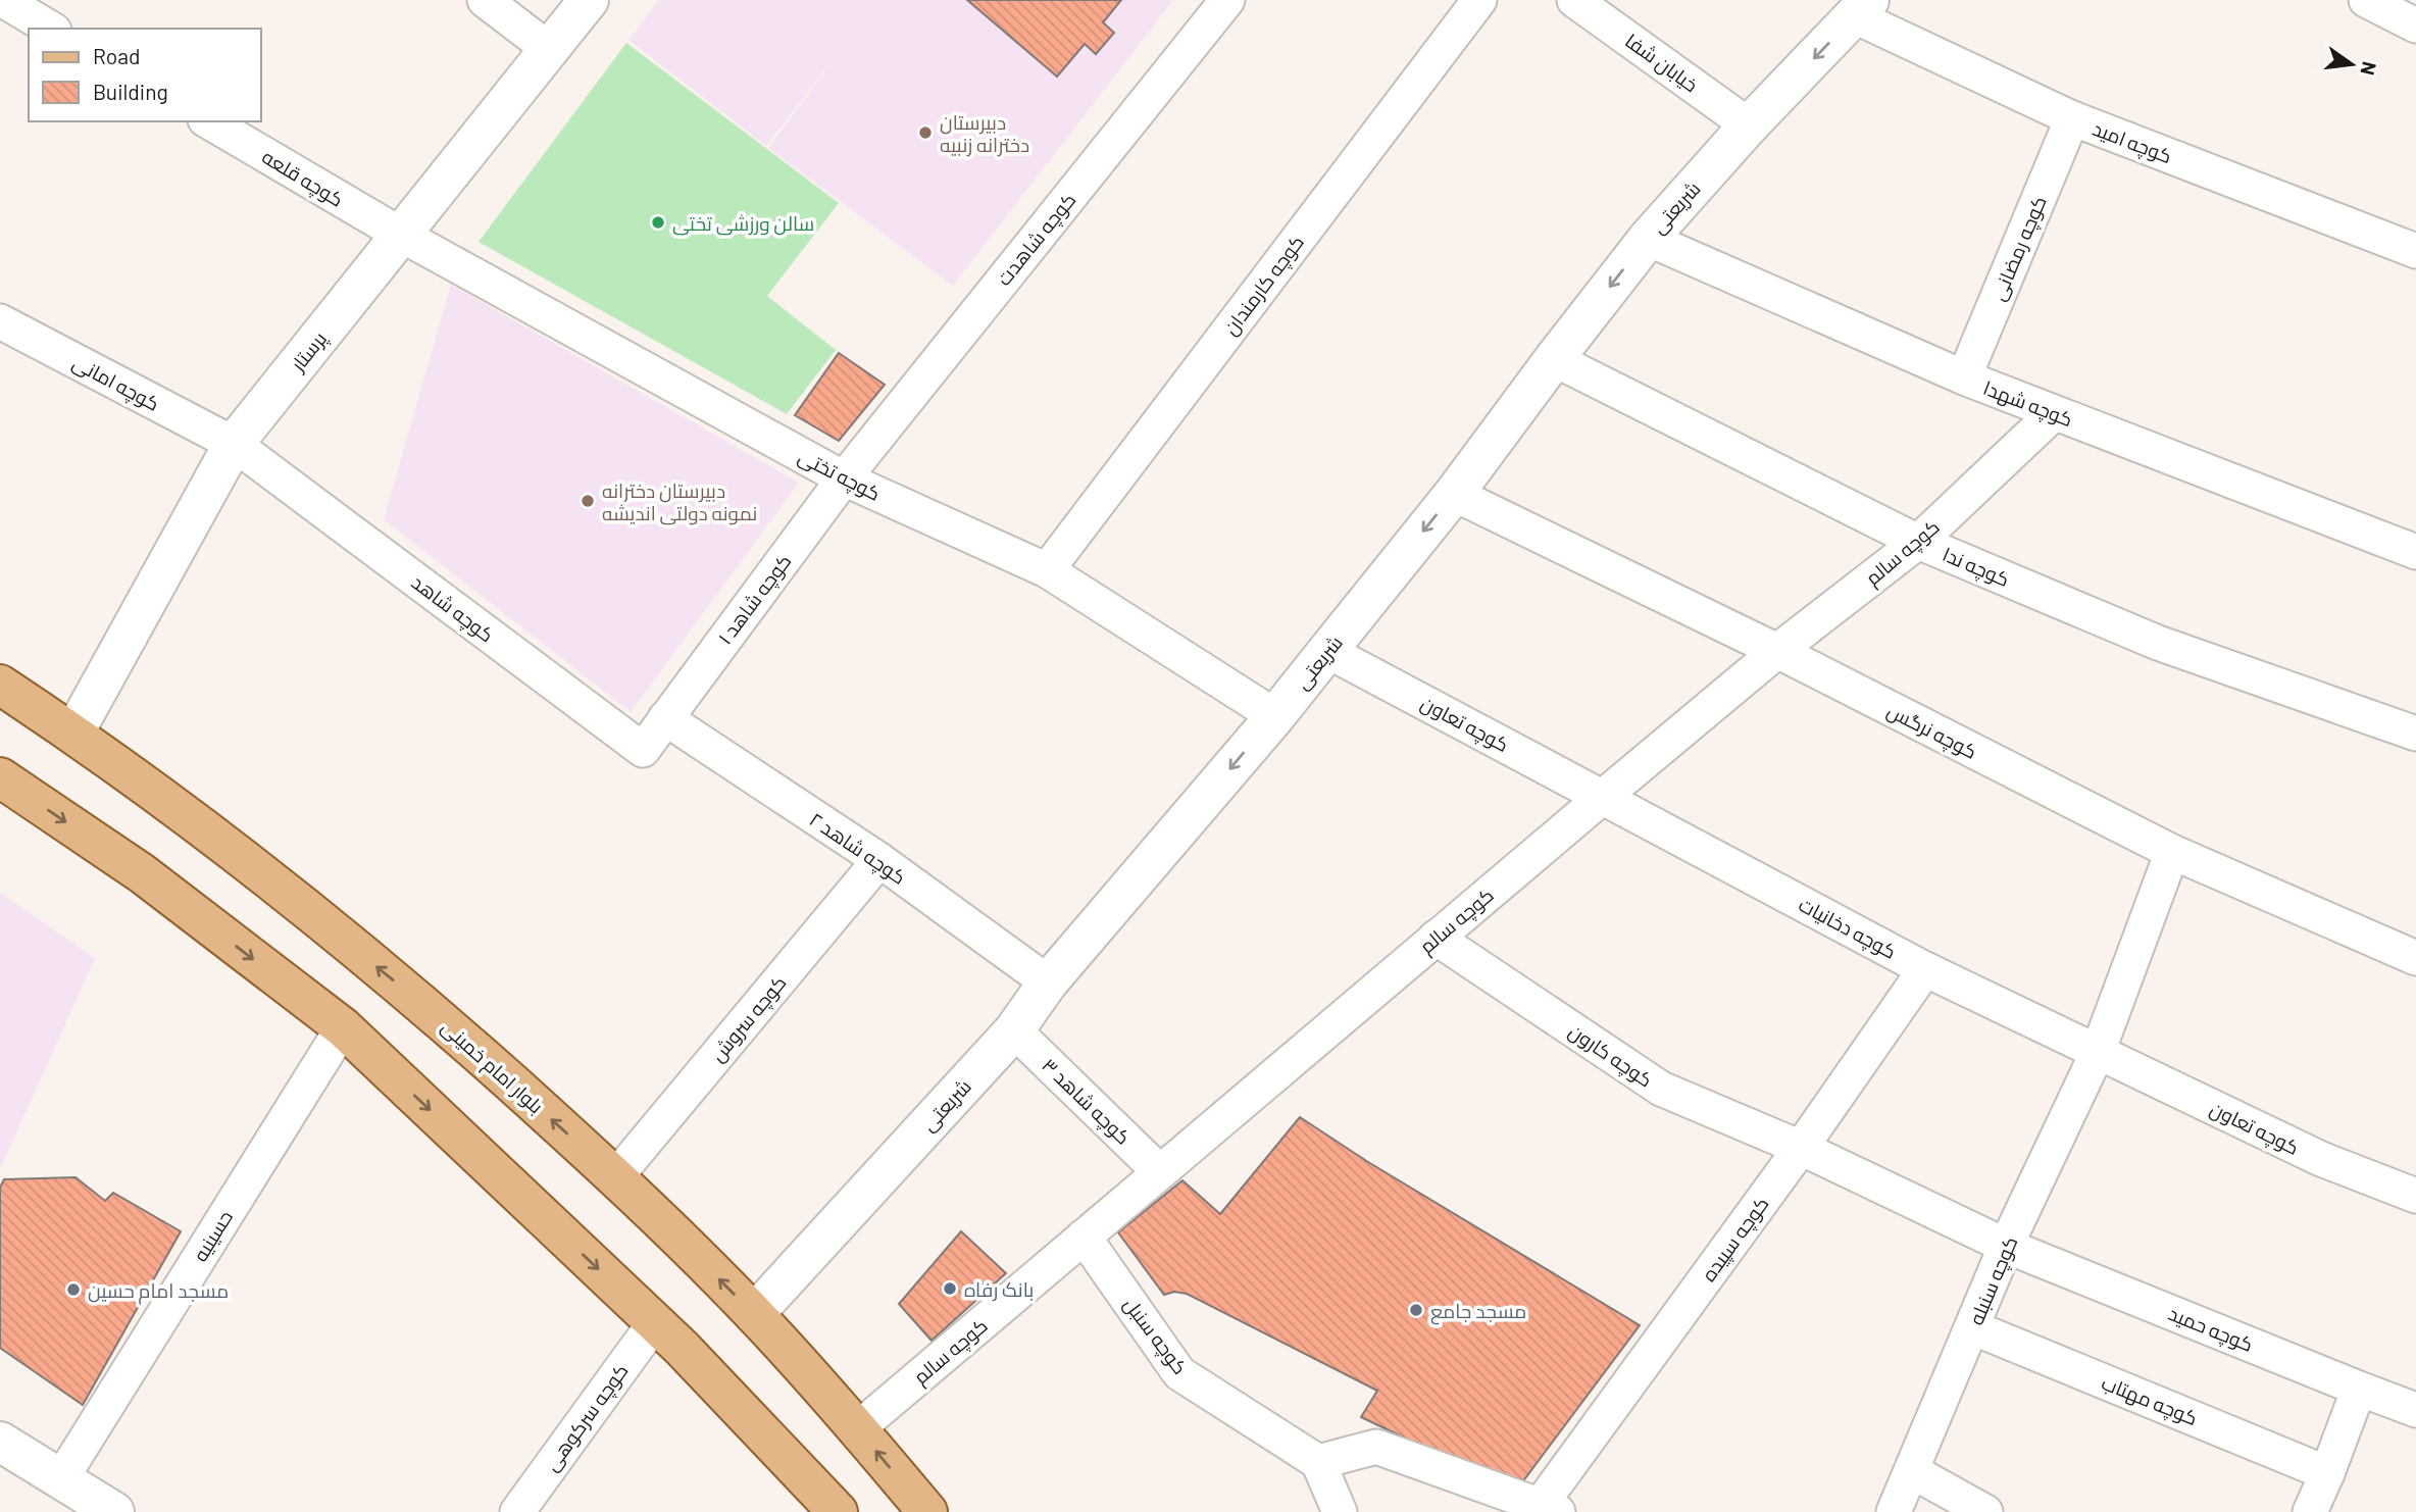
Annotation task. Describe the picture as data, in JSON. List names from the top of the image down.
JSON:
{
  "streets": {
    "main road": ["بلوار امام خمینی"],
    "street": [
      "خیابان شفا",
      "کوچه امید",
      "کوچه قلعه",
      "شریعتی",
      "کوچه شاهدت",
      "کوچه رمضانی",
      "کوچه کارمندان",
      "پرستار",
      "کوچه امانی",
      "کوچه شهدا",
      "کوچه تختی",
      "کوچه سالم",
      "کوچه ندا",
      "کوچه شاهد ۱",
      "کوچه شاهد",
      "کوچه تعاون",
      "کوچه نرگس",
      "کوچه شاهد ۲",
      "کوچه دخانیات",
      "کوچه سروش",
      "کوچه کارون",
      "کوچه شاهد ۳",
      "حسینیه",
      "کوچه سپیده",
      "کوچه سنبله",
      "کوچه حمید",
      "کوچه سنبل",
      "کوچه مهتاب",
      "کوچه سرکوهی"
    ]
  },
  "crossings": [
    ["خیابان شفا", "شریعتی"],
    ["کوچه امید", "شریعتی"],
    ["کوچه امید", "کوچه رمضانی"],
    ["کوچه قلعه", "پرستار"],
    ["کوچه قلعه", "کوچه تختی"],
    ["شریعتی", "کوچه شهدا"],
    ["شریعتی", "کوچه تختی"],
    ["شریعتی", "کوچه ندا"],
    ["شریعتی", "کوچه تعاون"],
    ["شریعتی", "کوچه نرگس"],
    ["شریعتی", "کوچه شاهد ۲"],
    ["شریعتی", "بلوار امام خمینی"],
    ["شریعتی", "کوچه شاهد ۳"],
    ["کوچه شاهدت", "کوچه تختی"],
    ["کوچه شاهدت", "کوچه شاهد ۱"],
    ["کوچه رمضانی", "کوچه شهدا"],
    ["کوچه کارمندان", "کوچه تختی"],
    ["پرستار", "کوچه امانی"],
    ["پرستار", "کوچه تختی"],
    ["پرستار", "کوچه شاهد"],
    ["پرستار", "بلوار امام خمینی"],
    ["کوچه امانی", "کوچه شاهد"],
    ["کوچه شهدا", "کوچه سالم"],
    ["کوچه تختی", "کوچه شاهد ۱"],
    ["کوچه سالم", "کوچه ندا"],
    ["کوچه سالم", "کوچه تعاون"],
    ["کوچه سالم", "کوچه نرگس"],
    ["کوچه سالم", "کوچه دخانیات"],
    ["کوچه سالم", "کوچه کارون"],
    ["کوچه سالم", "بلوار امام خمینی"],
    ["کوچه سالم", "کوچه شاهد ۳"],
    ["کوچه سالم", "کوچه سنبل"],
    ["کوچه شاهد ۱", "کوچه شاهد"],
    ["کوچه شاهد ۱", "کوچه شاهد ۲"],
    ["کوچه شاهد", "کوچه شاهد ۲"],
    ["کوچه تعاون", "کوچه دخانیات"],
    ["کوچه تعاون", "کوچه سنبله"],
    ["کوچه نرگس", "کوچه سنبله"],
    ["کوچه شاهد ۲", "کوچه سروش"],
    ["کوچه دخانیات", "کوچه سپیده"],
    ["کوچه دخانیات", "کوچه سنبله"],
    ["کوچه سروش", "بلوار امام خمینی"],
    ["کوچه کارون", "کوچه سپیده"],
    ["کوچه کارون", "کوچه سنبله"],
    ["کوچه کارون", "کوچه حمید"],
    ["کوچه سنبله", "کوچه حمید"],
    ["کوچه سنبله", "کوچه مهتاب"]
  ],
  "one_way": ["شریعتی"],
  "places": [
    "دبیرستان دخترانه زنبیه",
    "سالن ورزشی تختی",
    "دبیرستان دخترانه نمونه دولتی اندیشه",
    "بانک رفاه",
    "مسجد امام حسین",
    "مسجد جامع"
  ],
  "legend": ["Road", "Building"],
  "north": "right"
}
